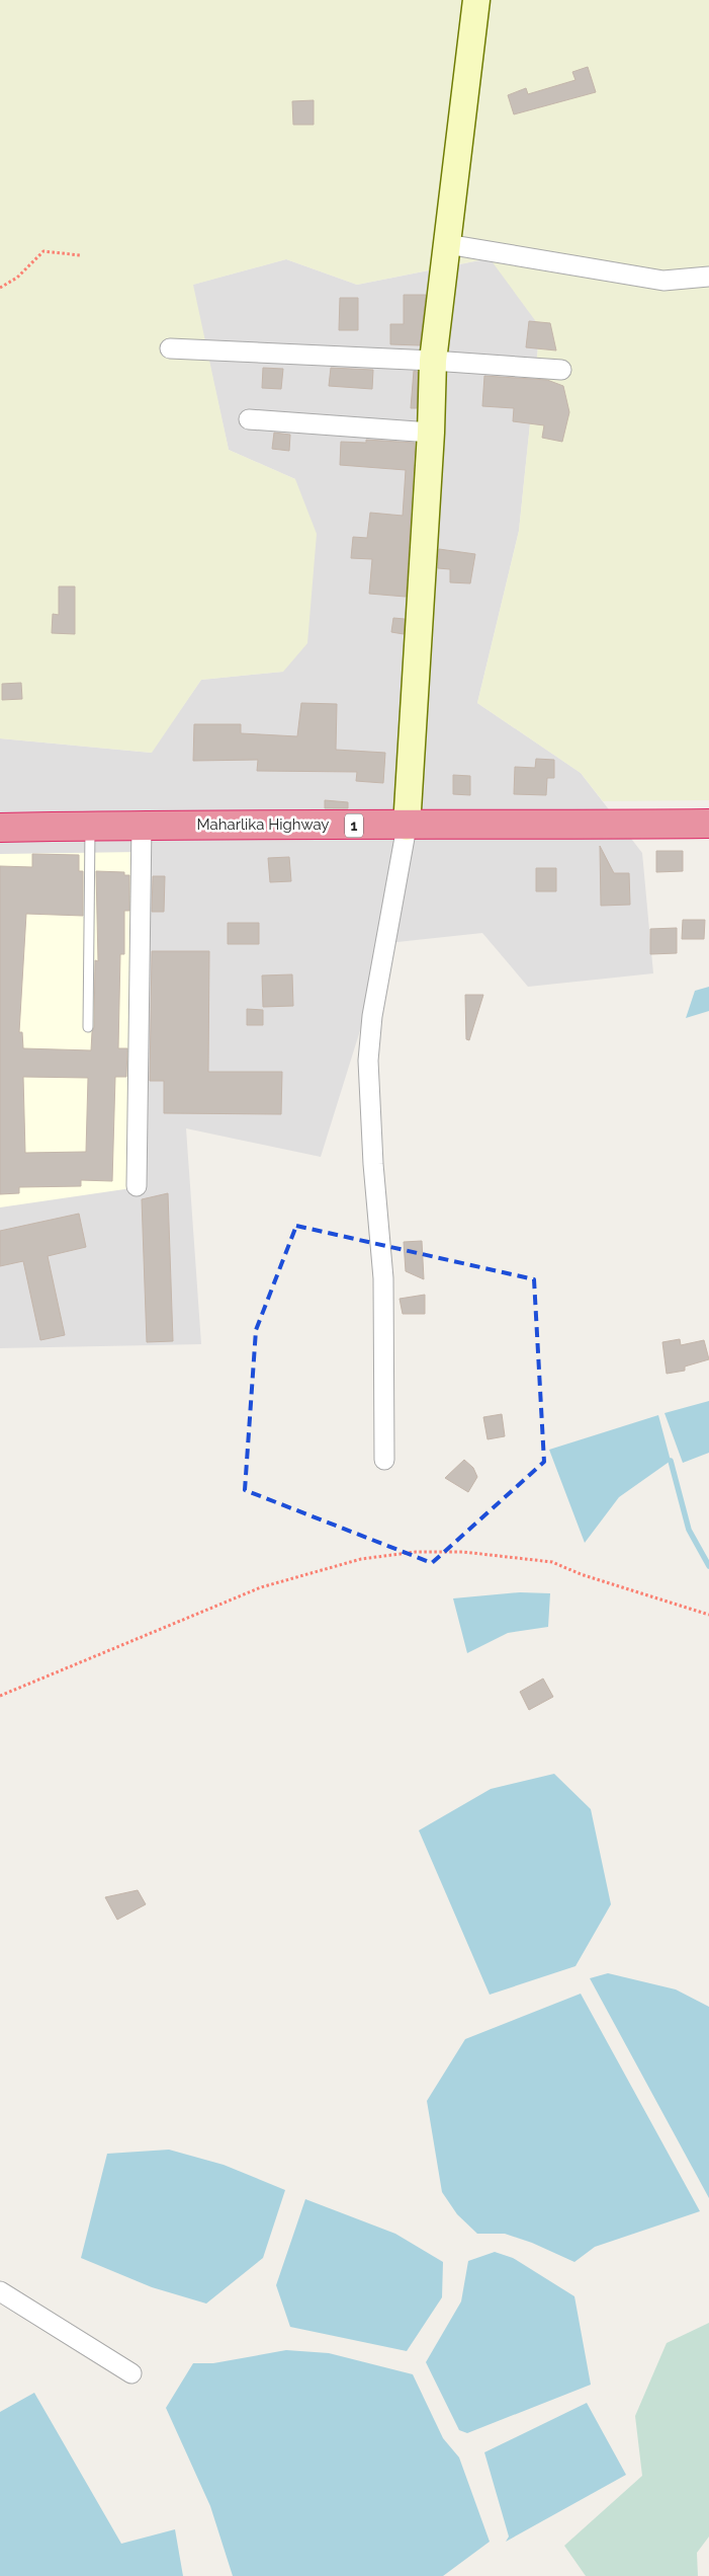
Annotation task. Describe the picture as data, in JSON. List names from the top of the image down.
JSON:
{
  "streets": {
    "highway": ["Maharlika Highway", "1"]
  }
}
